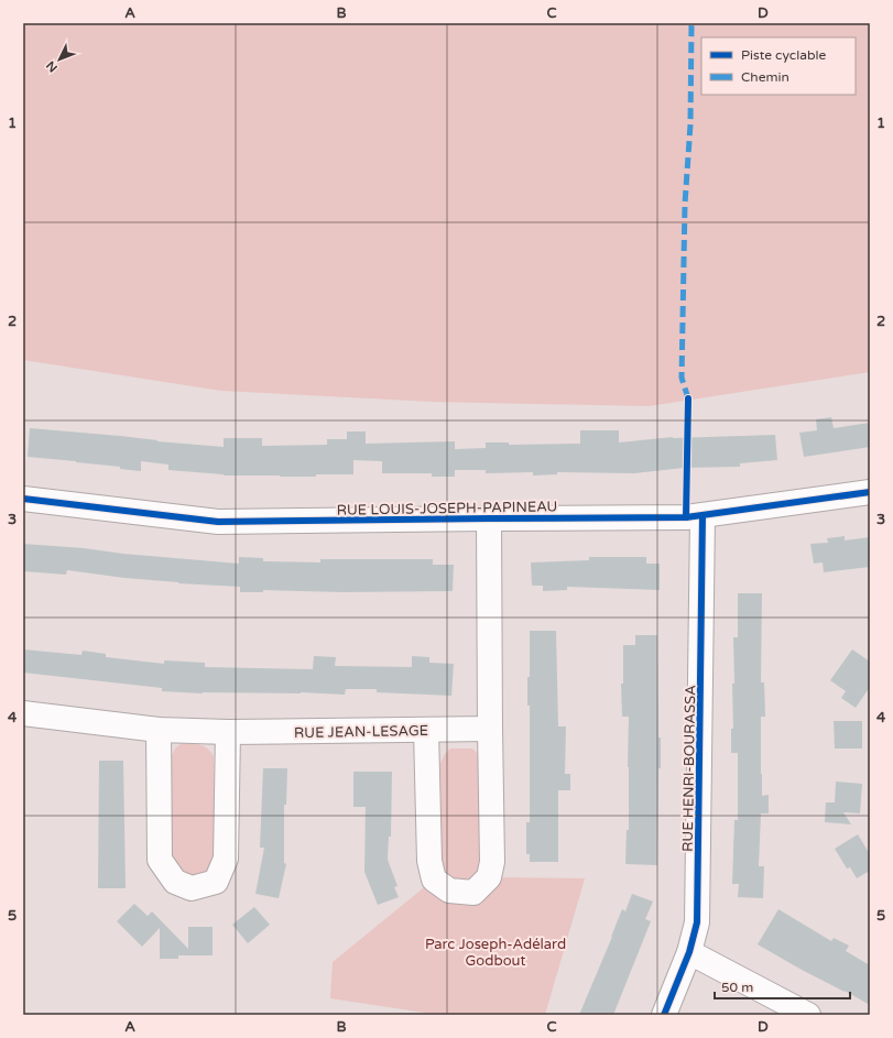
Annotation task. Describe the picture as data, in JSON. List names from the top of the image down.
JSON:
{
  "streets": {
    "street": ["RUE LOUIS-JOSEPH-PAPINEAU", "RUE JEAN-LESAGE", "RUE HENRI-BOURASSA"]
  },
  "crossings": [
    ["RUE LOUIS-JOSEPH-PAPINEAU", "RUE HENRI-BOURASSA"]
  ],
  "parks": ["Parc Joseph-Adélard Godbout"],
  "legend": ["Piste cyclable", "Chemin"],
  "scale_bar": "50 m",
  "north": "bottom left",
  "grid": {
    "columns": [
      "A",
      "B",
      "C",
      "D"
    ],
    "rows": [
      "1",
      "2",
      "3",
      "4",
      "5"
    ]
  }
}
